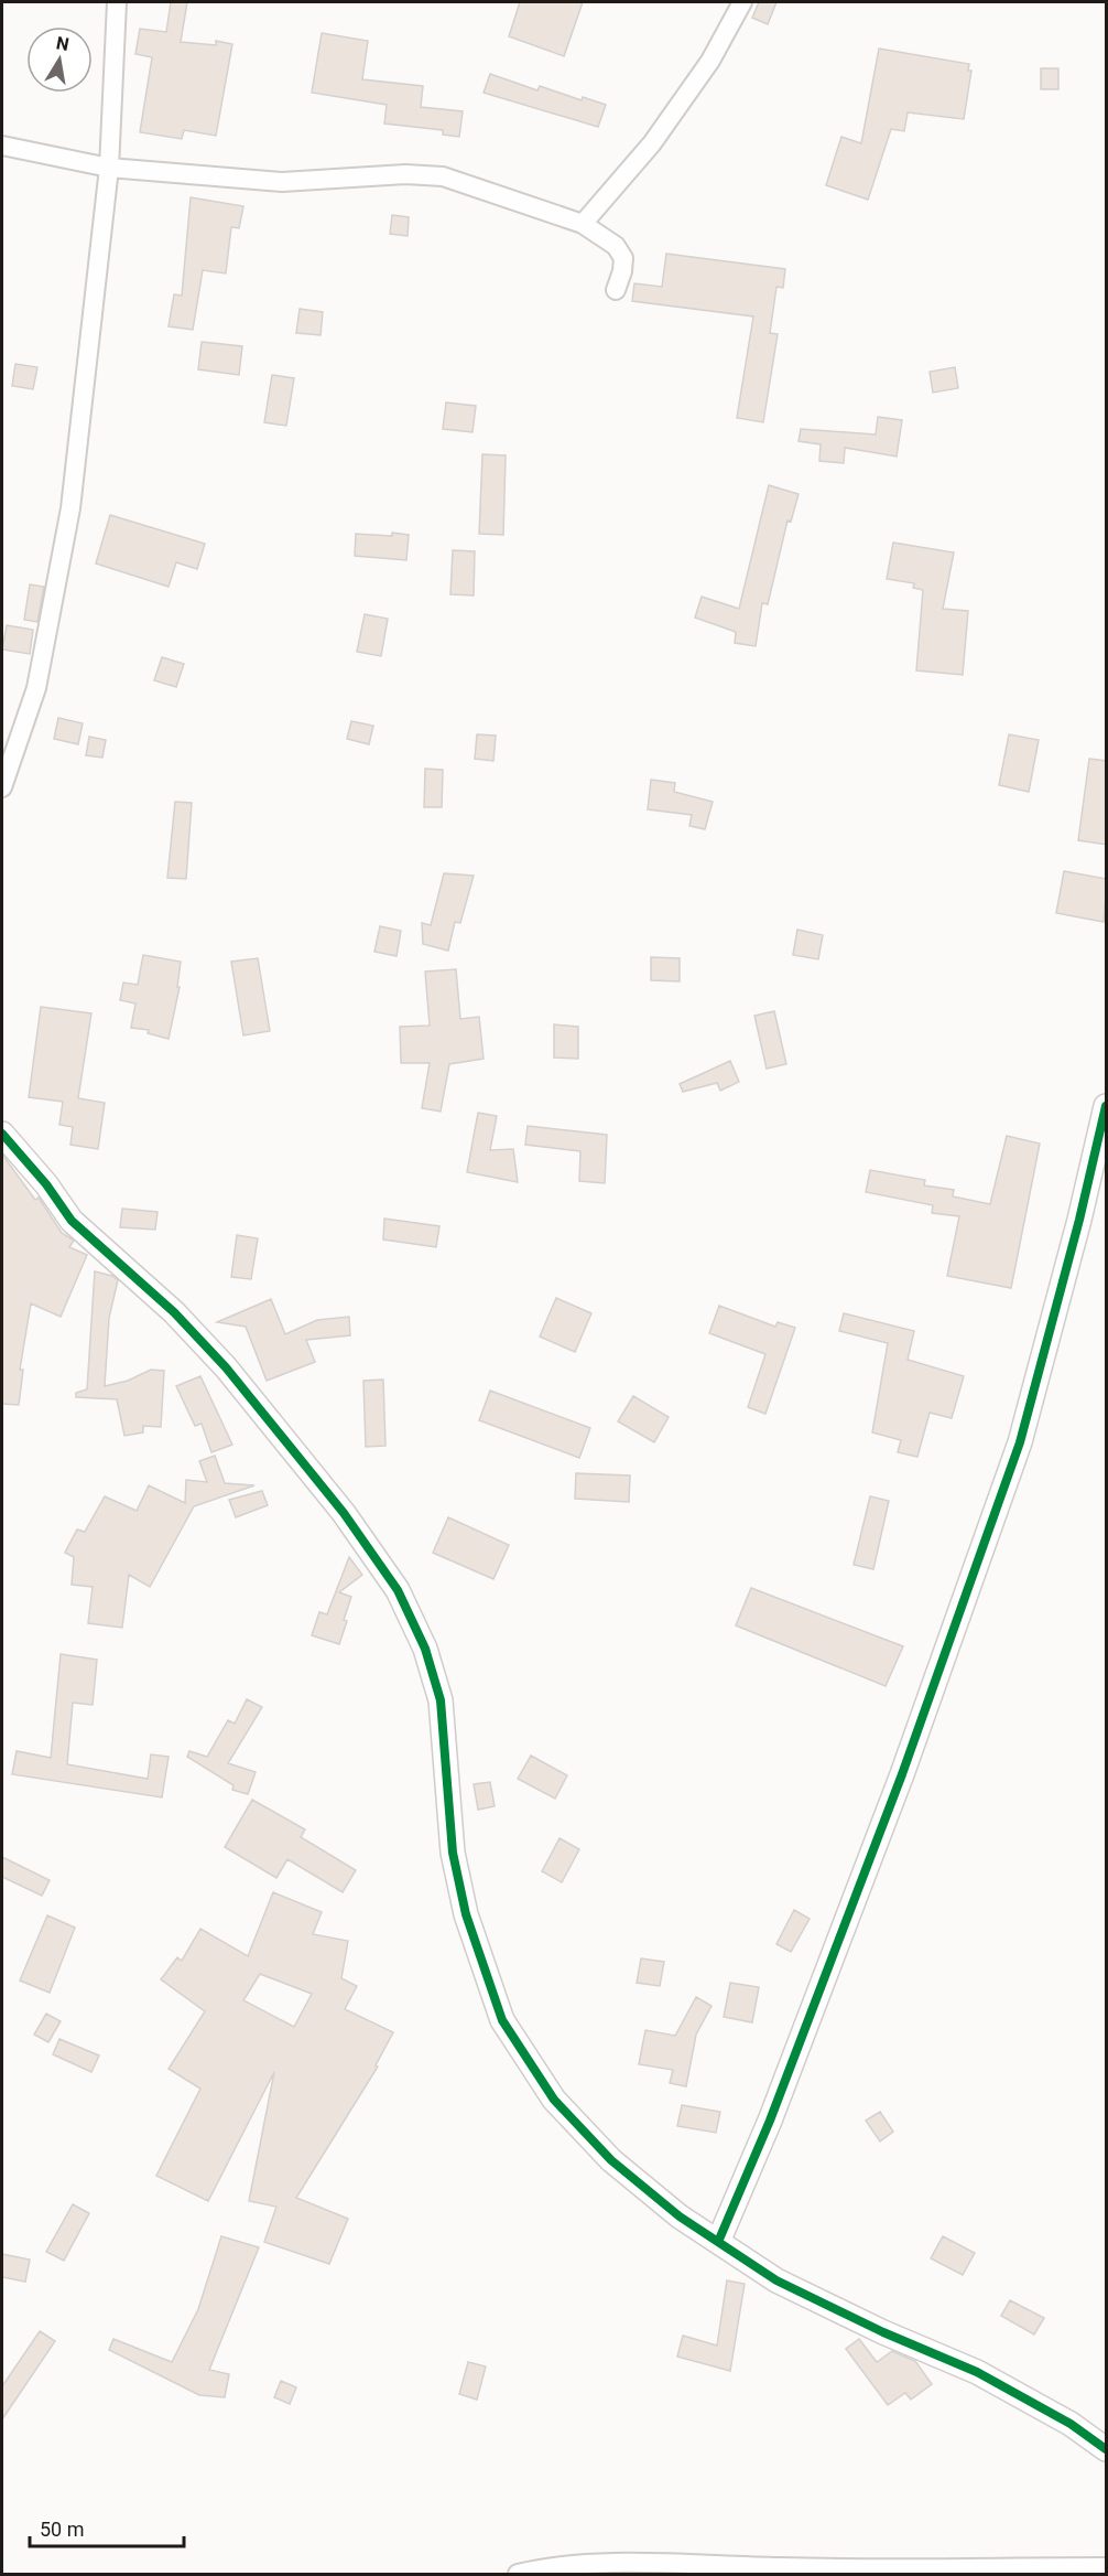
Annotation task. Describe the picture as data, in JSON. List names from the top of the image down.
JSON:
{
  "scale_bar": "50 m",
  "north": "top"
}
